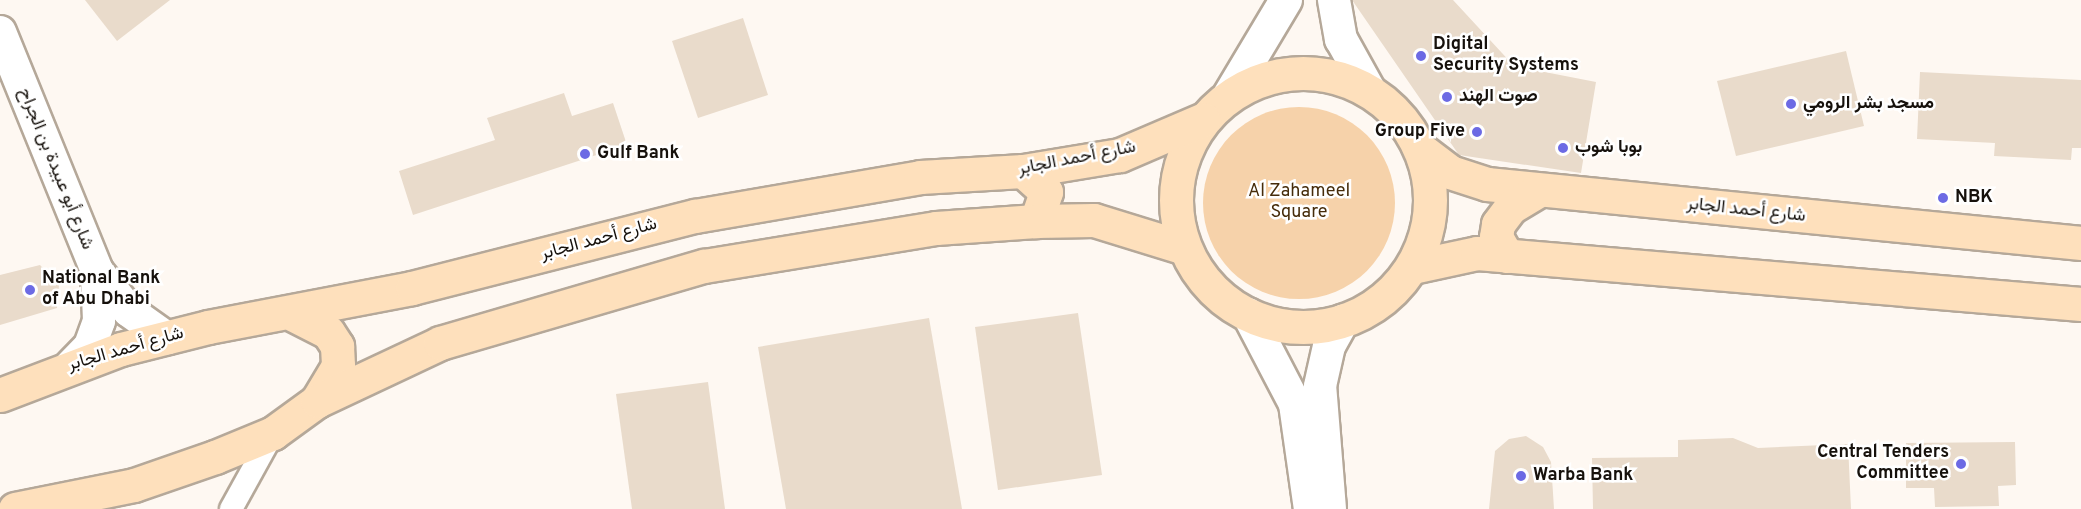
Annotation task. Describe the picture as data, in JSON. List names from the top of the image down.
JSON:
{
  "streets": {
    "main road": ["شارع أحمد الجابر", "شارع أبو عبيدة بن الجراح"]
  },
  "crossings": [
    ["شارع أحمد الجابر", "شارع أبو عبيدة بن الجراح"]
  ],
  "parks": ["Al Zahameel Square"],
  "places": [
    "Digital Security Systems",
    "صوت الهند",
    "مسجد بشر الرومي",
    "Group Five",
    "بوبا شوب",
    "Gulf Bank",
    "NBK",
    "National Bank of Abu Dhabi",
    "Central Tenders Committee",
    "Warba Bank"
  ]
}
